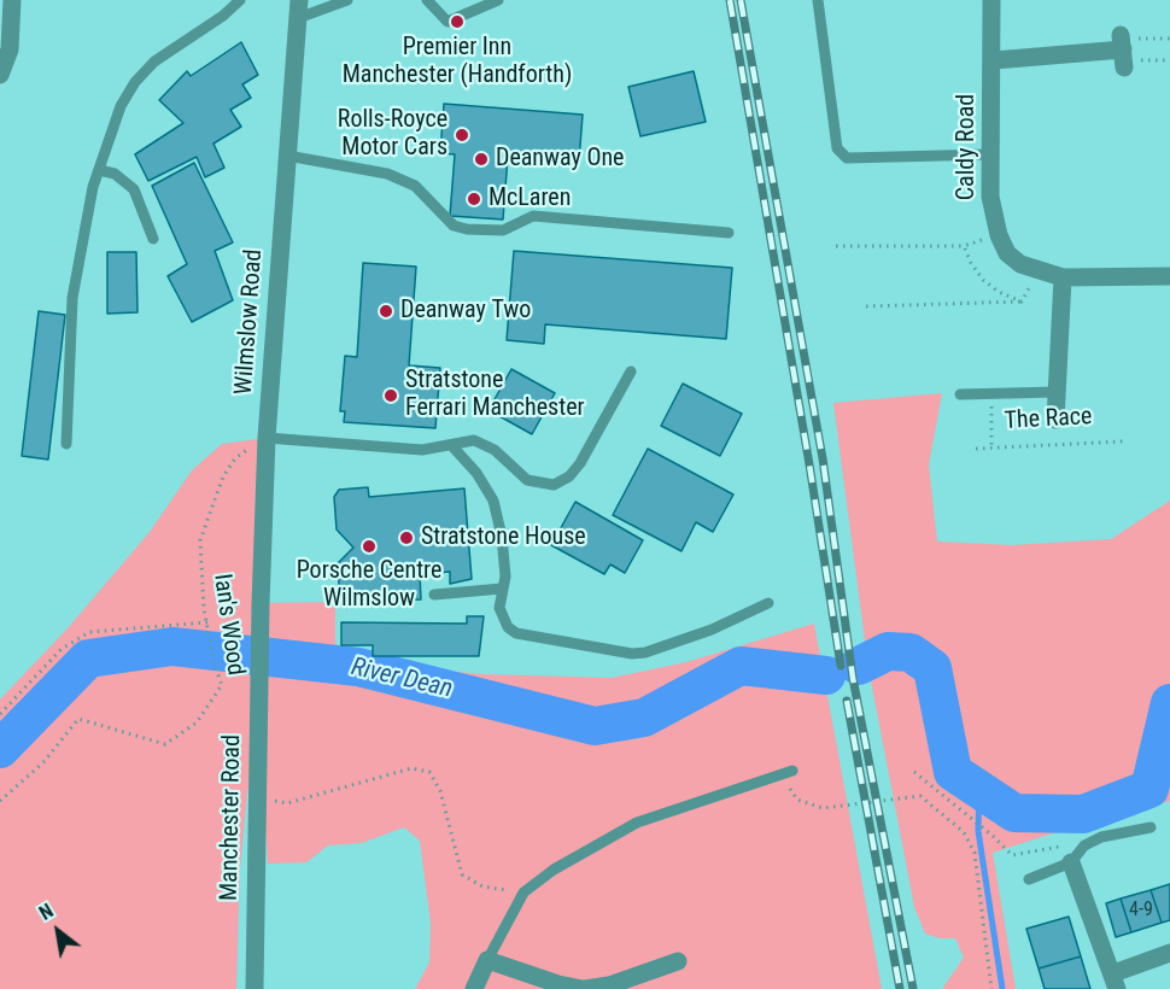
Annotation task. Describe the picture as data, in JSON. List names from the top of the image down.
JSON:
{
  "streets": {
    "street": [
      "Caldy Road",
      "Wilmslow Road",
      "The Race",
      "Manchester Road"
    ],
    "path": ["Ian's Wood"]
  },
  "crossings": [
    ["Caldy Road", "The Race"],
    ["Wilmslow Road", "Ian's Wood"],
    ["Wilmslow Road", "Manchester Road"]
  ],
  "water": ["River Dean"],
  "places": [
    "Premier Inn Manchester (Handforth)",
    "Rolls-Royce Motor Cars",
    "Deanway One",
    "McLaren",
    "Deanway Two",
    "Stratstone Ferrari Manchester",
    "Stratstone House",
    "Porsche Centre Wilmslow"
  ],
  "house_numbers": ["4-9"],
  "north": "top left"
}
